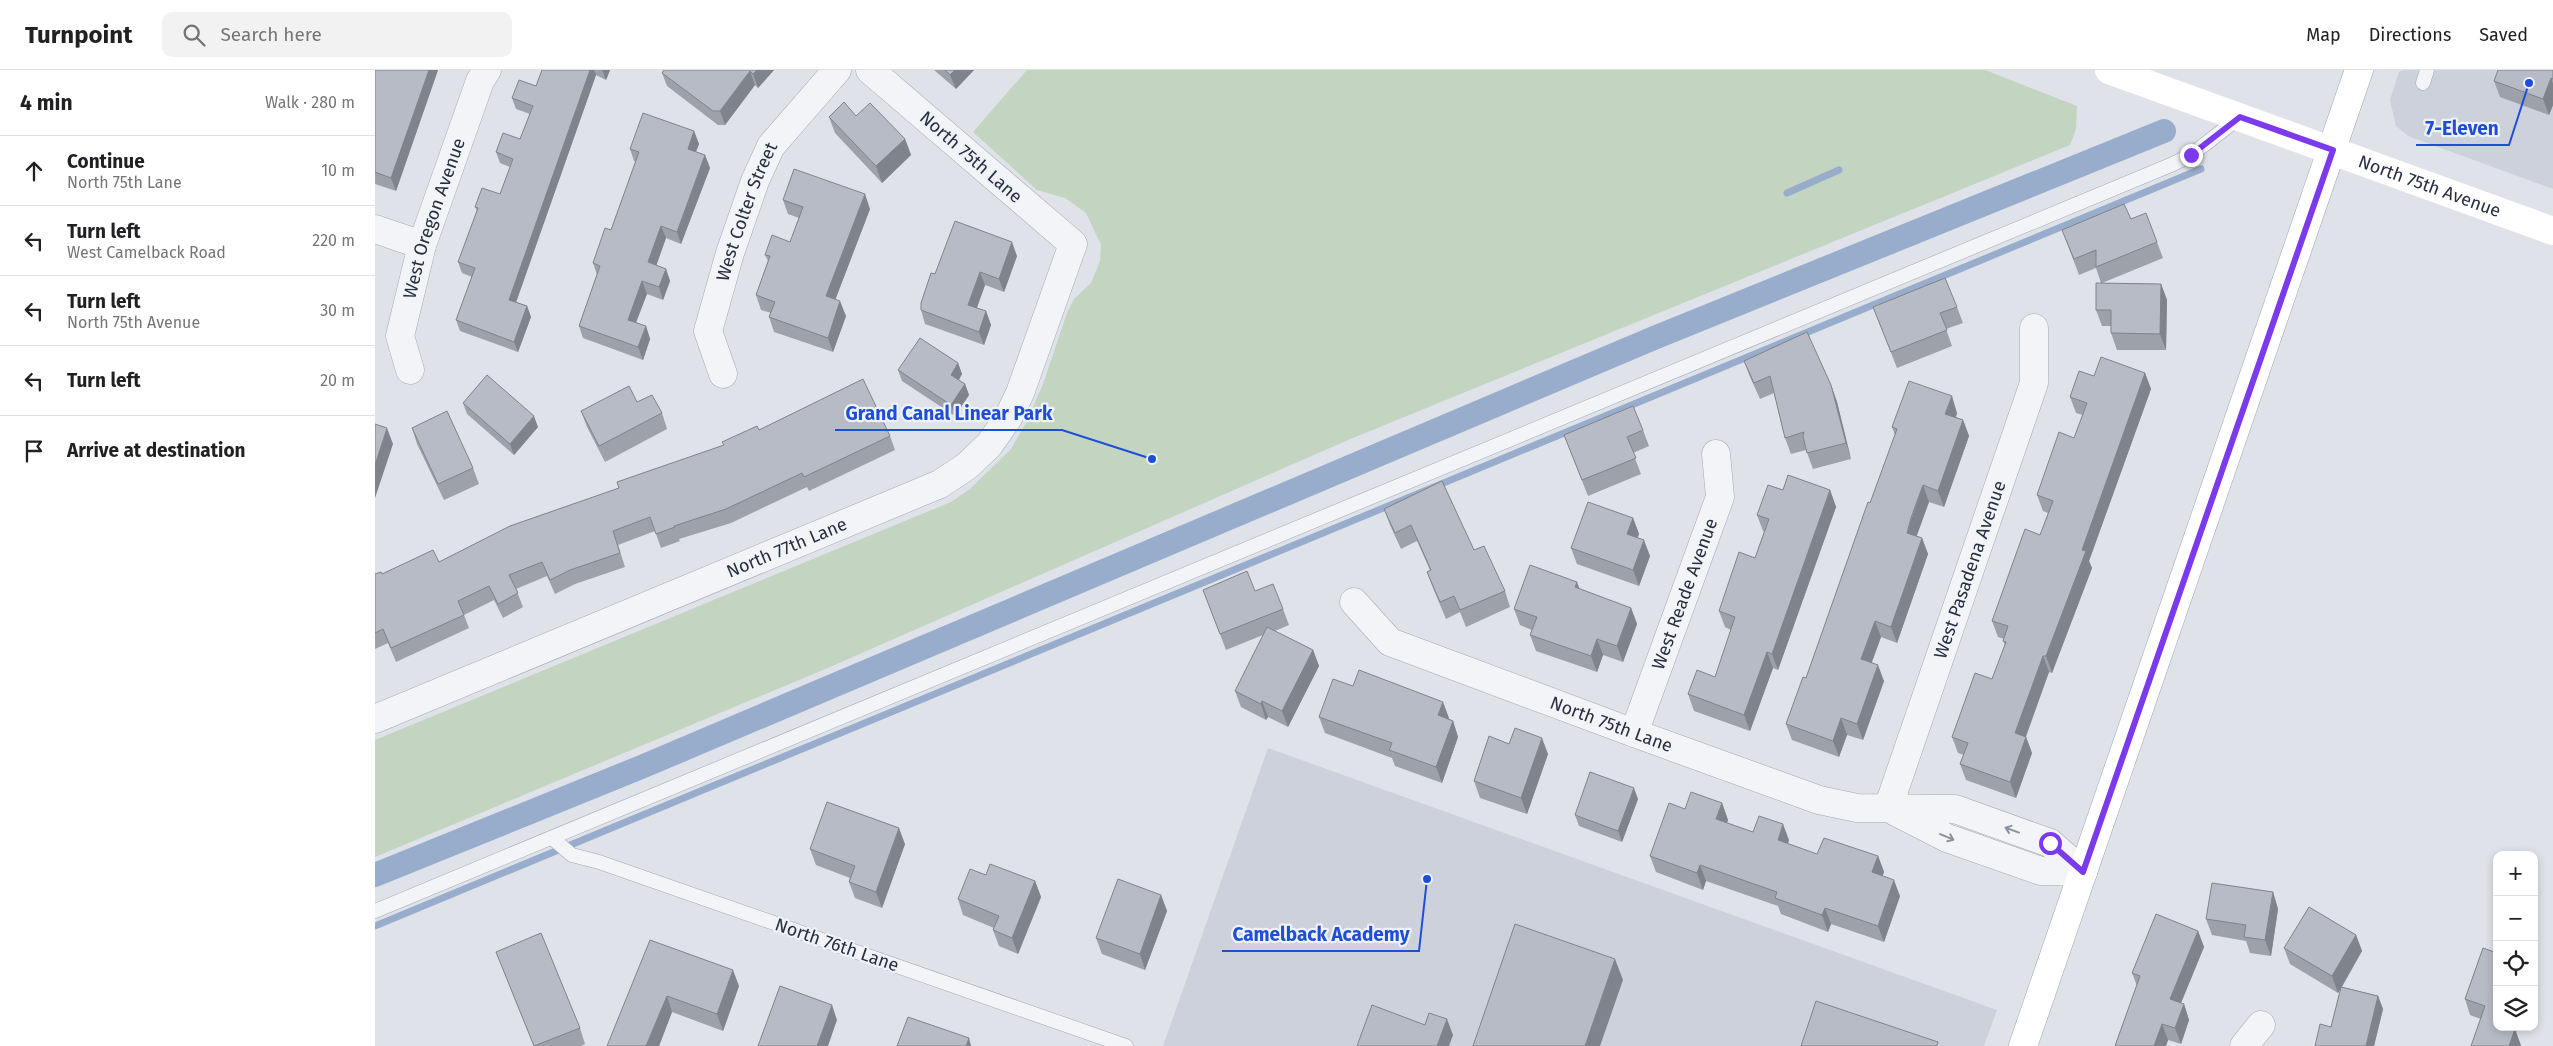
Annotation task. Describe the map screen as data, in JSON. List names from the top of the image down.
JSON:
{
  "streets": {
    "main road": ["North 75th Avenue"],
    "street": [
      "North 75th Lane",
      "West Colter Street",
      "West Oregon Avenue",
      "North 77th Lane",
      "West Pasadena Avenue",
      "West Reade Avenue"
    ],
    "lane": ["North 76th Lane"]
  },
  "crossings": [
    ["North 75th Lane", "North 77th Lane"],
    ["North 75th Lane", "West Pasadena Avenue"],
    ["North 75th Lane", "West Reade Avenue"]
  ],
  "places": ["7-Eleven", "Grand Canal Linear Park", "Camelback Academy"],
  "page": {
    "header": "Turnpoint",
    "search": "Search here",
    "nav": ["Map", "Directions", "Saved"],
    "heading": ["4 min", "Walk · 280 m"],
    "list": [
      ["Continue", "North 75th Lane", "10 m"],
      ["Turn left", "West Camelback Road", "220 m"],
      ["Turn left", "North 75th Avenue", "30 m"],
      ["Turn left", "20 m"],
      "Arrive at destination"
    ],
    "map_buttons": ["+", "−"]
  }
}
